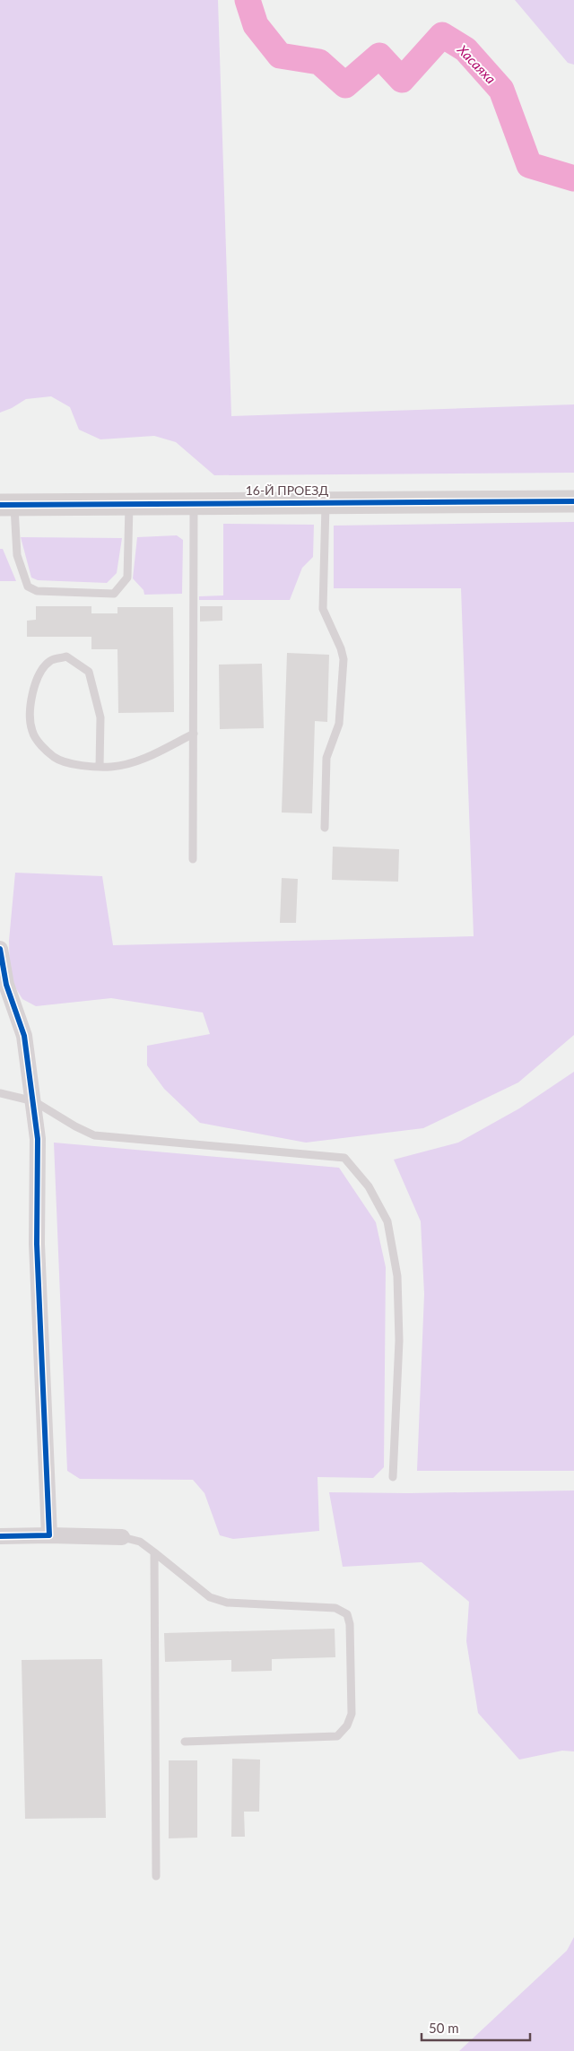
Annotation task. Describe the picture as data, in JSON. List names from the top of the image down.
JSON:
{
  "streets": {
    "street": ["16-Й ПРОЕЗД"]
  },
  "water": ["Хасаяха"],
  "scale_bar": "50 m"
}
